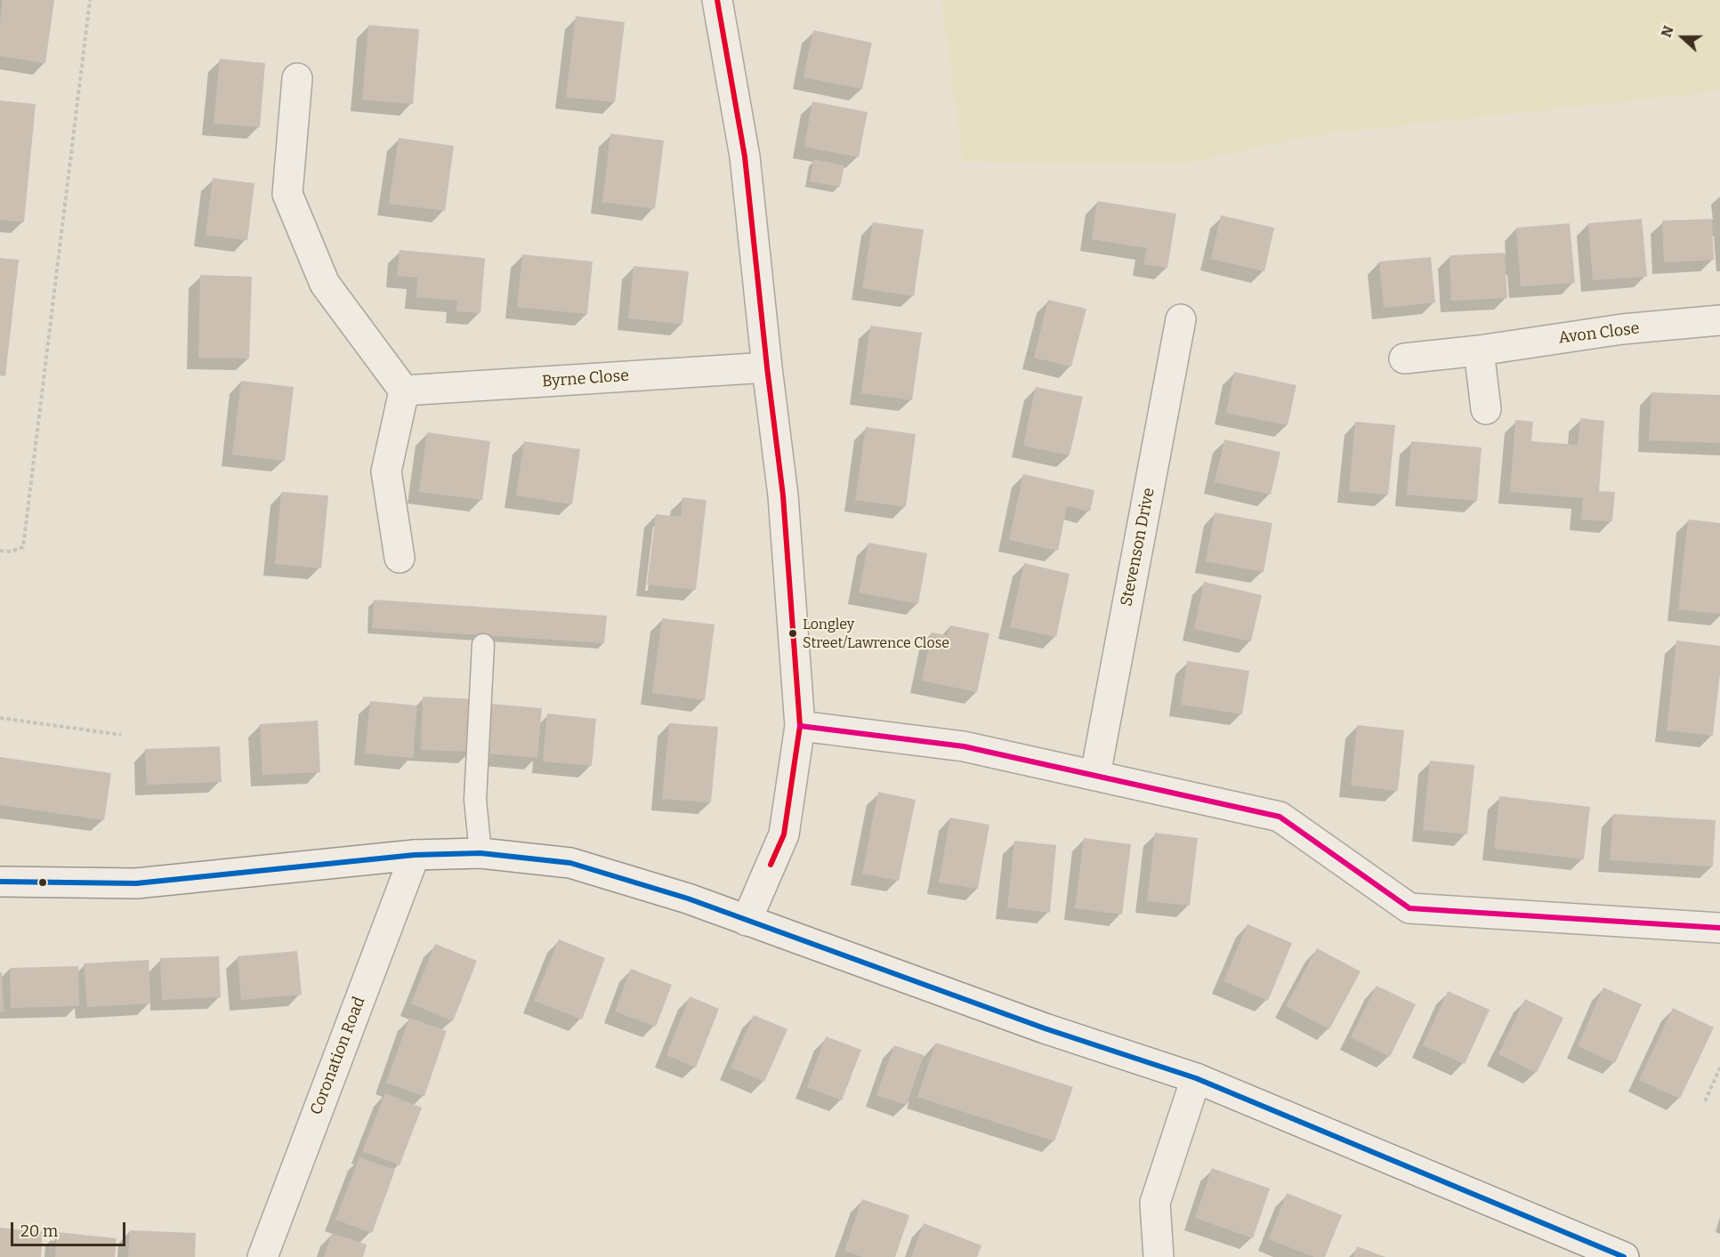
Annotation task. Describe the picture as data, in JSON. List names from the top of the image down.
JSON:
{
  "streets": {
    "street": [
      "Avon Close",
      "Byrne Close",
      "Stevenson Drive",
      "Coronation Road"
    ]
  },
  "places": ["Longley Street/Lawrence Close"],
  "scale_bar": "20 m",
  "north": "left"
}
